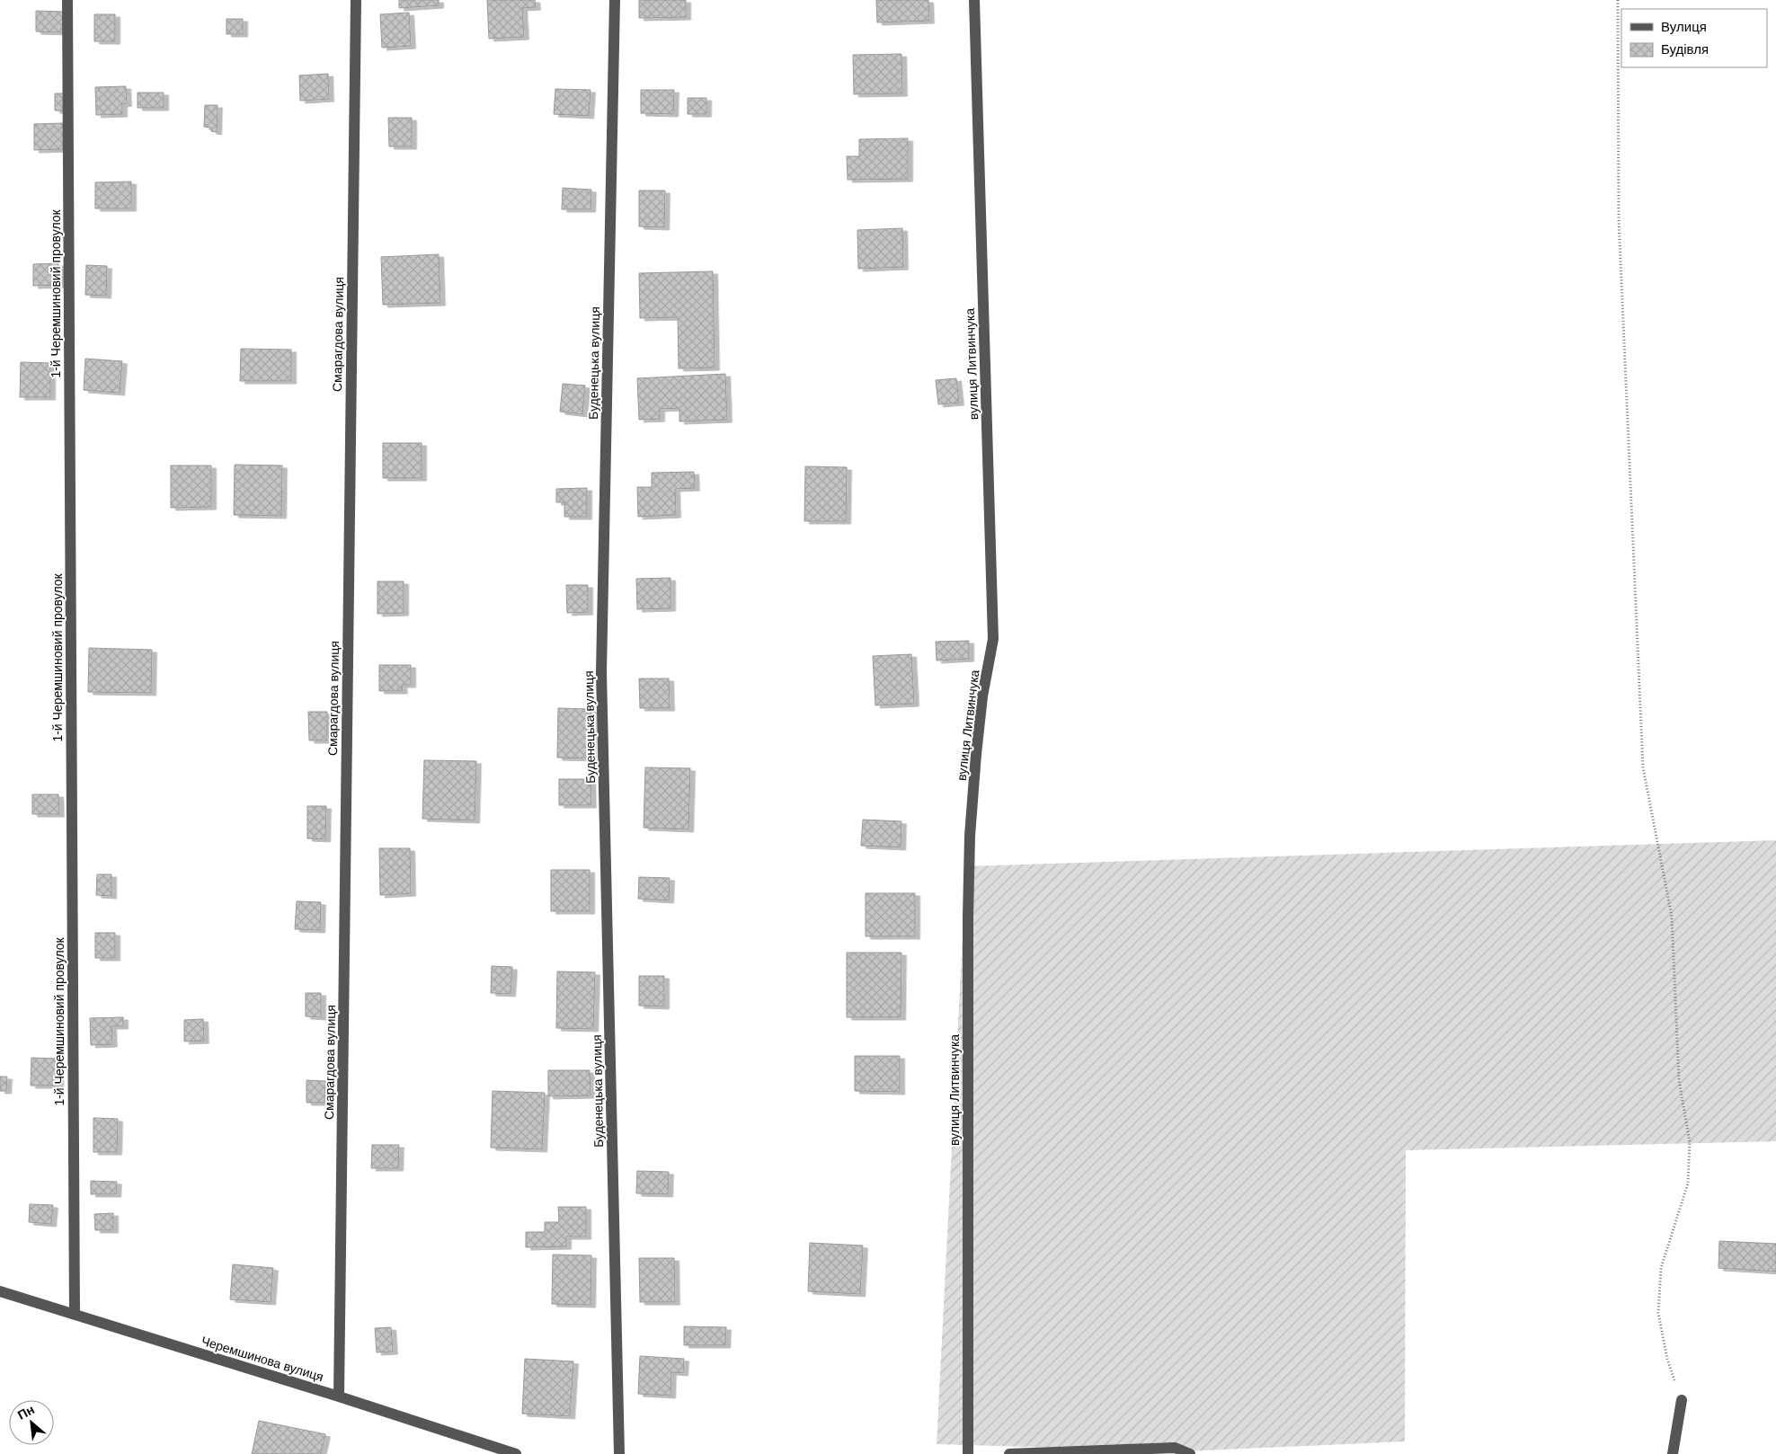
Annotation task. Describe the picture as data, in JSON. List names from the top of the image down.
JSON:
{
  "streets": {
    "street": [
      "1-й Черемшиновий провулок",
      "Смарагдова вулиця",
      "Буденецька вулиця",
      "вулиця Литвинчука",
      "Черемшинова вулиця"
    ]
  },
  "crossings": [
    ["1-й Черемшиновий провулок", "Черемшинова вулиця"],
    ["Смарагдова вулиця", "Черемшинова вулиця"]
  ],
  "legend": ["Вулиця", "Будівля"],
  "north": "top left"
}
